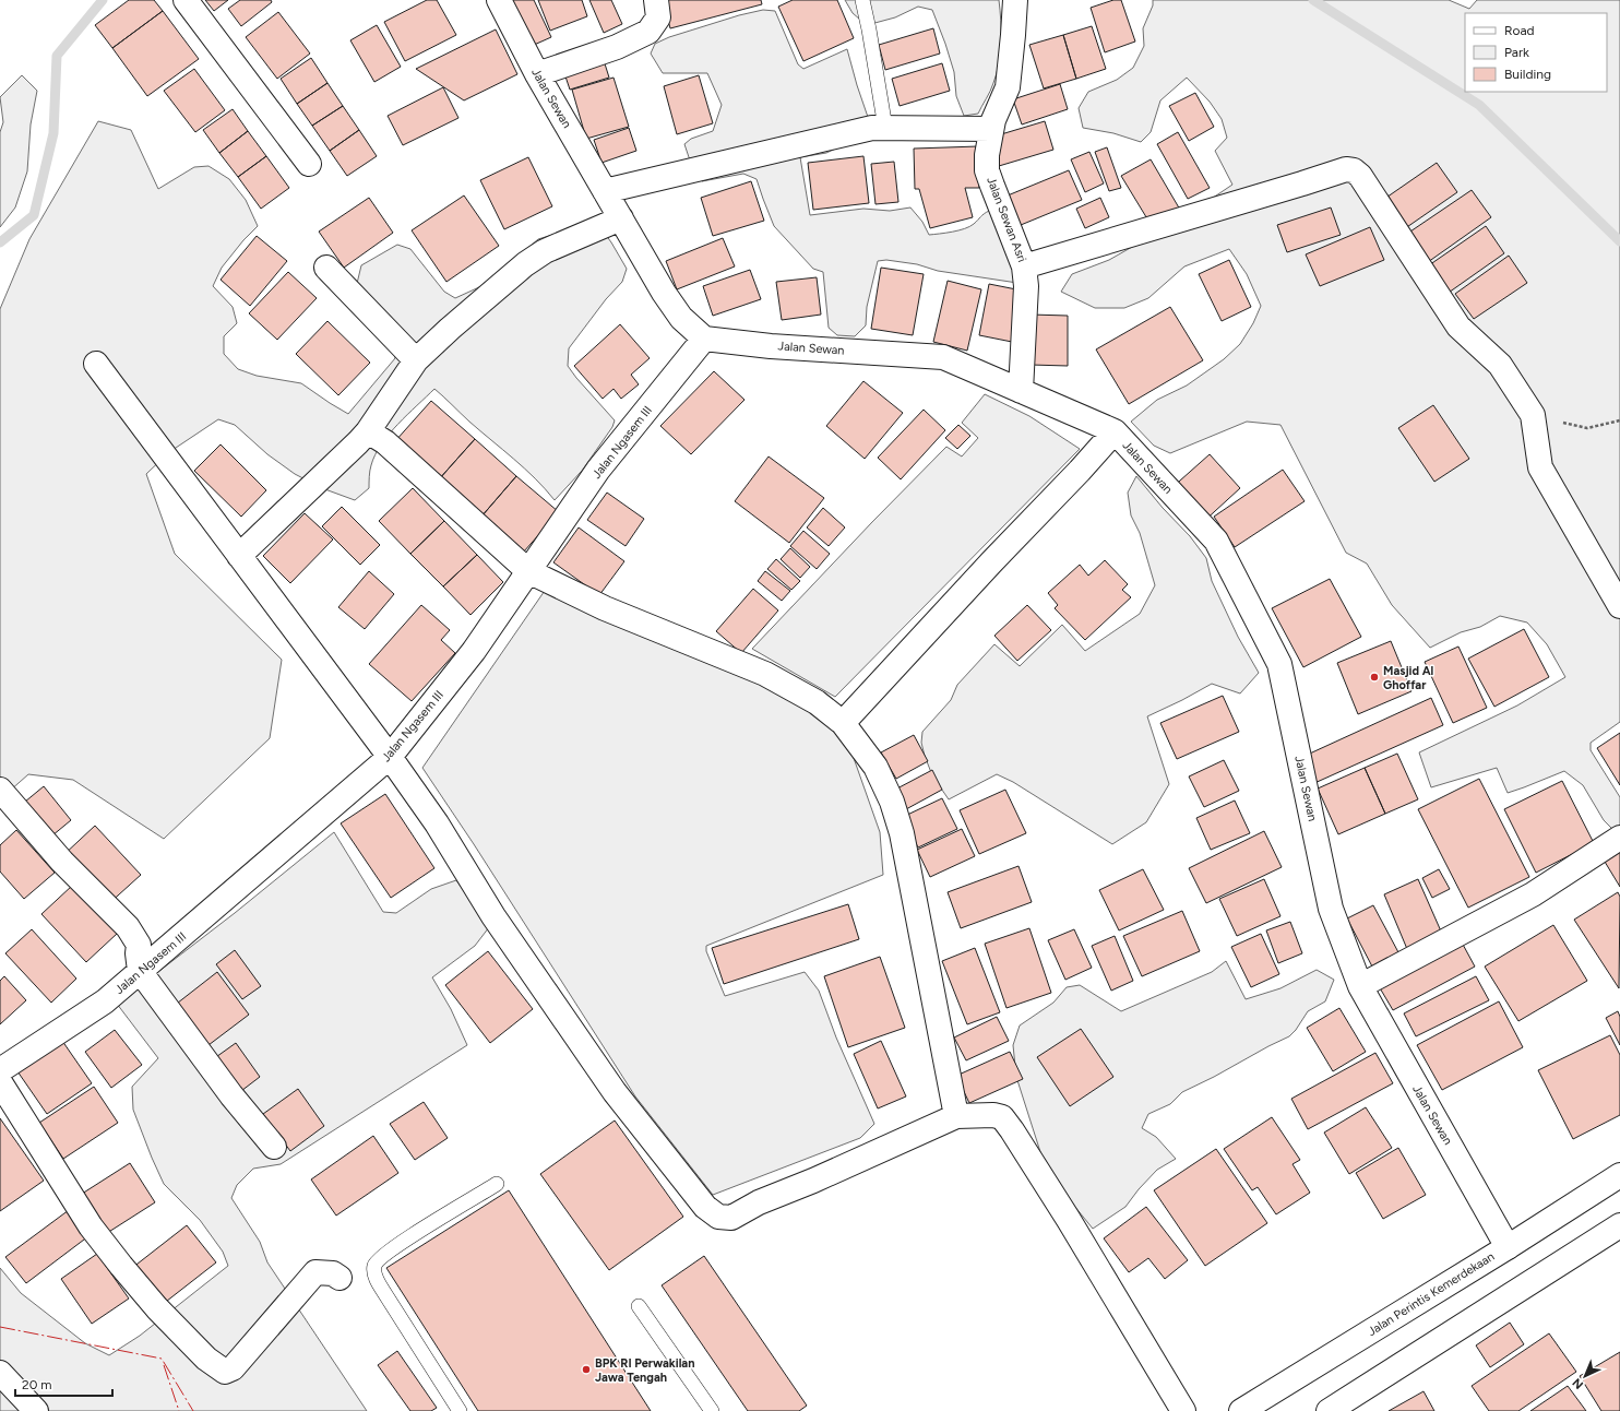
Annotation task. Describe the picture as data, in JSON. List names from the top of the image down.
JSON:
{
  "streets": {
    "main road": [
      "Jalan Sewan",
      "Jalan Sewan Asri",
      "Jalan Ngasem III",
      "Jalan Perintis Kemerdekaan"
    ]
  },
  "crossings": [
    ["Jalan Sewan", "Jalan Sewan Asri"],
    ["Jalan Sewan", "Jalan Ngasem III"],
    ["Jalan Sewan", "Jalan Perintis Kemerdekaan"]
  ],
  "places": ["Masjid Al Ghoffar", "BPK RI Perwakilan Jawa Tengah"],
  "legend": ["Road", "Park", "Building"],
  "scale_bar": "20 m",
  "north": "bottom left"
}
